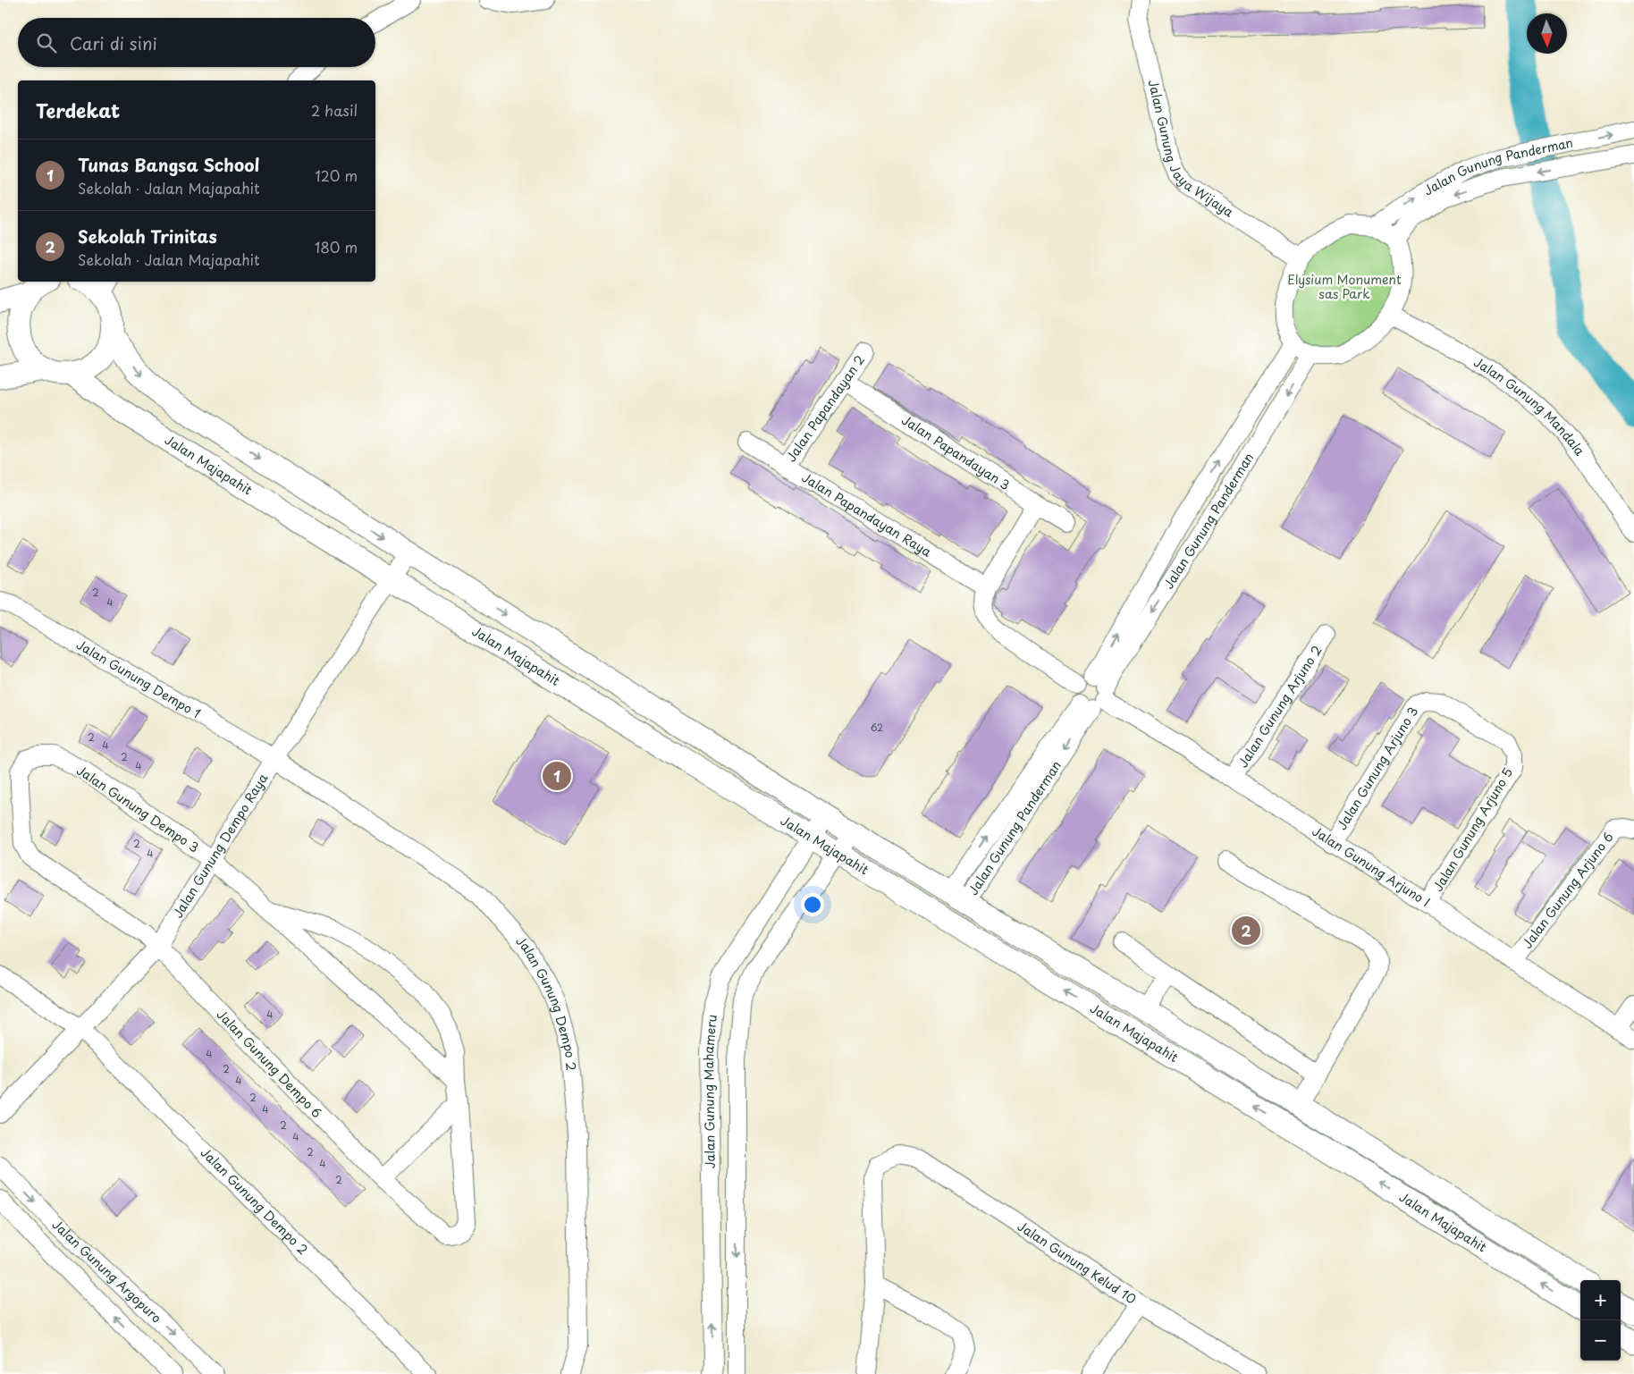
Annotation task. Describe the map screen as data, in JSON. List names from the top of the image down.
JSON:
{
  "streets": {
    "street": [
      "Jalan Gunung Jaya Wijaya",
      "Jalan Gunung Panderman",
      "Jalan Gunung Mandala",
      "Jalan Papandayan 2",
      "Jalan Papandayan 3",
      "Jalan Majapahit",
      "Jalan Papandayan Raya",
      "Jalan Gunung Dempo 1",
      "Jalan Gunung Arjuno 2",
      "Jalan Gunung Arjuno 3",
      "Jalan Gunung Dempo 3",
      "Jalan Gunung Arjuno 5",
      "Jalan Gunung Dempo Raya",
      "Jalan Gunung Arjuno I",
      "Jalan Gunung Arjuno 6",
      "Jalan Gunung Dempo 2",
      "Jalan Gunung Dempo 6",
      "Jalan Gunung Mahameru",
      "Jalan Gunung Kelud 10",
      "Jalan Gunung Argopuro"
    ]
  },
  "crossings": [
    ["Jalan Gunung Jaya Wijaya", "Jalan Gunung Panderman"],
    ["Jalan Gunung Jaya Wijaya", "Jalan Gunung Mandala"],
    ["Jalan Gunung Panderman", "Jalan Gunung Mandala"],
    ["Jalan Gunung Panderman", "Jalan Majapahit"],
    ["Jalan Gunung Panderman", "Jalan Gunung Arjuno I"],
    ["Jalan Papandayan 2", "Jalan Papandayan 3"],
    ["Jalan Papandayan 2", "Jalan Papandayan Raya"],
    ["Jalan Majapahit", "Jalan Gunung Dempo Raya"],
    ["Jalan Majapahit", "Jalan Gunung Mahameru"],
    ["Jalan Gunung Dempo 1", "Jalan Gunung Dempo Raya"],
    ["Jalan Gunung Dempo 1", "Jalan Gunung Dempo 2"],
    ["Jalan Gunung Arjuno 2", "Jalan Gunung Arjuno I"],
    ["Jalan Gunung Arjuno 3", "Jalan Gunung Arjuno 5"],
    ["Jalan Gunung Arjuno 3", "Jalan Gunung Arjuno I"],
    ["Jalan Gunung Dempo 3", "Jalan Gunung Dempo Raya"],
    ["Jalan Gunung Dempo 3", "Jalan Gunung Dempo 6"],
    ["Jalan Gunung Arjuno 5", "Jalan Gunung Arjuno I"],
    ["Jalan Gunung Dempo Raya", "Jalan Gunung Dempo 2"],
    ["Jalan Gunung Dempo Raya", "Jalan Gunung Dempo 6"],
    ["Jalan Gunung Arjuno I", "Jalan Gunung Arjuno 6"]
  ],
  "parks": ["Elysium Monument sas Park"],
  "house_numbers": [
    "2",
    "4",
    "62",
    "2",
    "4",
    "2",
    "4",
    "2",
    "4",
    "4",
    "4",
    "2",
    "4",
    "2",
    "4",
    "2",
    "4",
    "2",
    "4",
    "2"
  ],
  "north": "bottom",
  "page": {
    "search": "Cari di sini",
    "heading": ["Terdekat", "2 hasil"],
    "list": [
      {
        "mark": "1",
        "name": "Tunas Bangsa School",
        "note": "Sekolah · Jalan Majapahit",
        "value": "120 m"
      },
      {
        "mark": "2",
        "name": "Sekolah Trinitas",
        "note": "Sekolah · Jalan Majapahit",
        "value": "180 m"
      }
    ],
    "pins": ["1", "2"],
    "map_buttons": ["+", "−"]
  }
}
